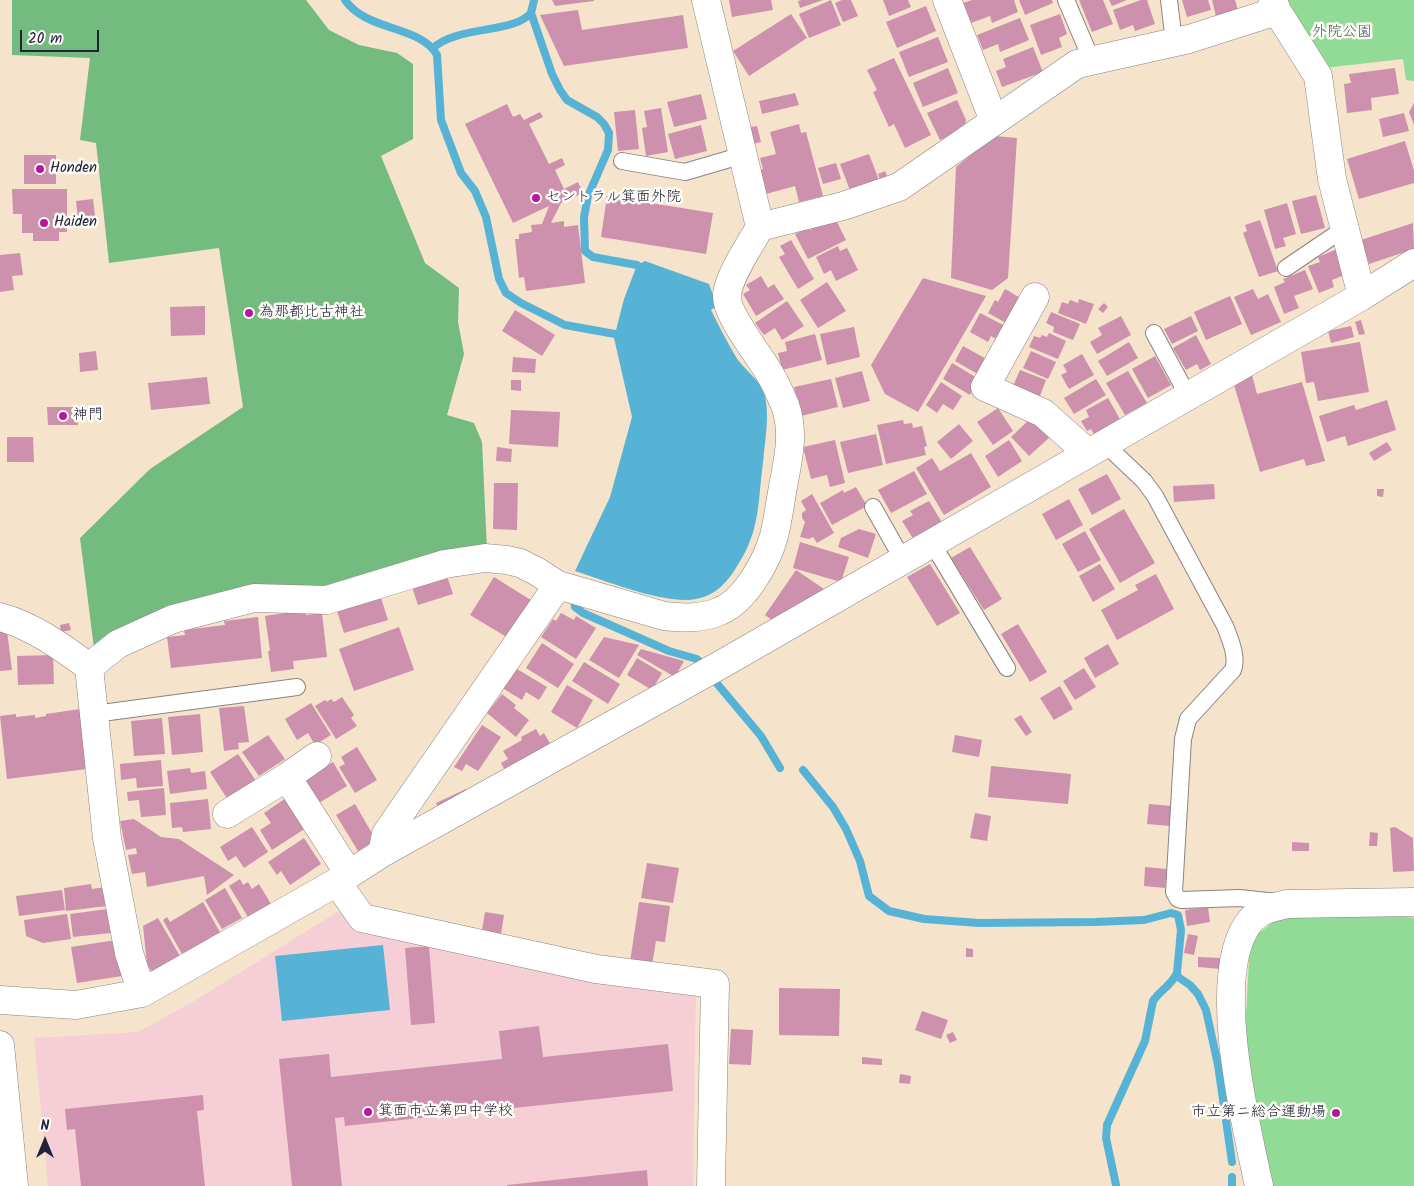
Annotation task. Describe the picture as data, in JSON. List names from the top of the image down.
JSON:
{
  "parks": ["外院公園"],
  "places": [
    "Honden",
    "セントラル箕面外院",
    "Haiden",
    "為那都比古神社",
    "神門",
    "箕面市立第四中学校",
    "市立第ニ総合運動場"
  ],
  "scale_bar": "20 m",
  "north": "top"
}
